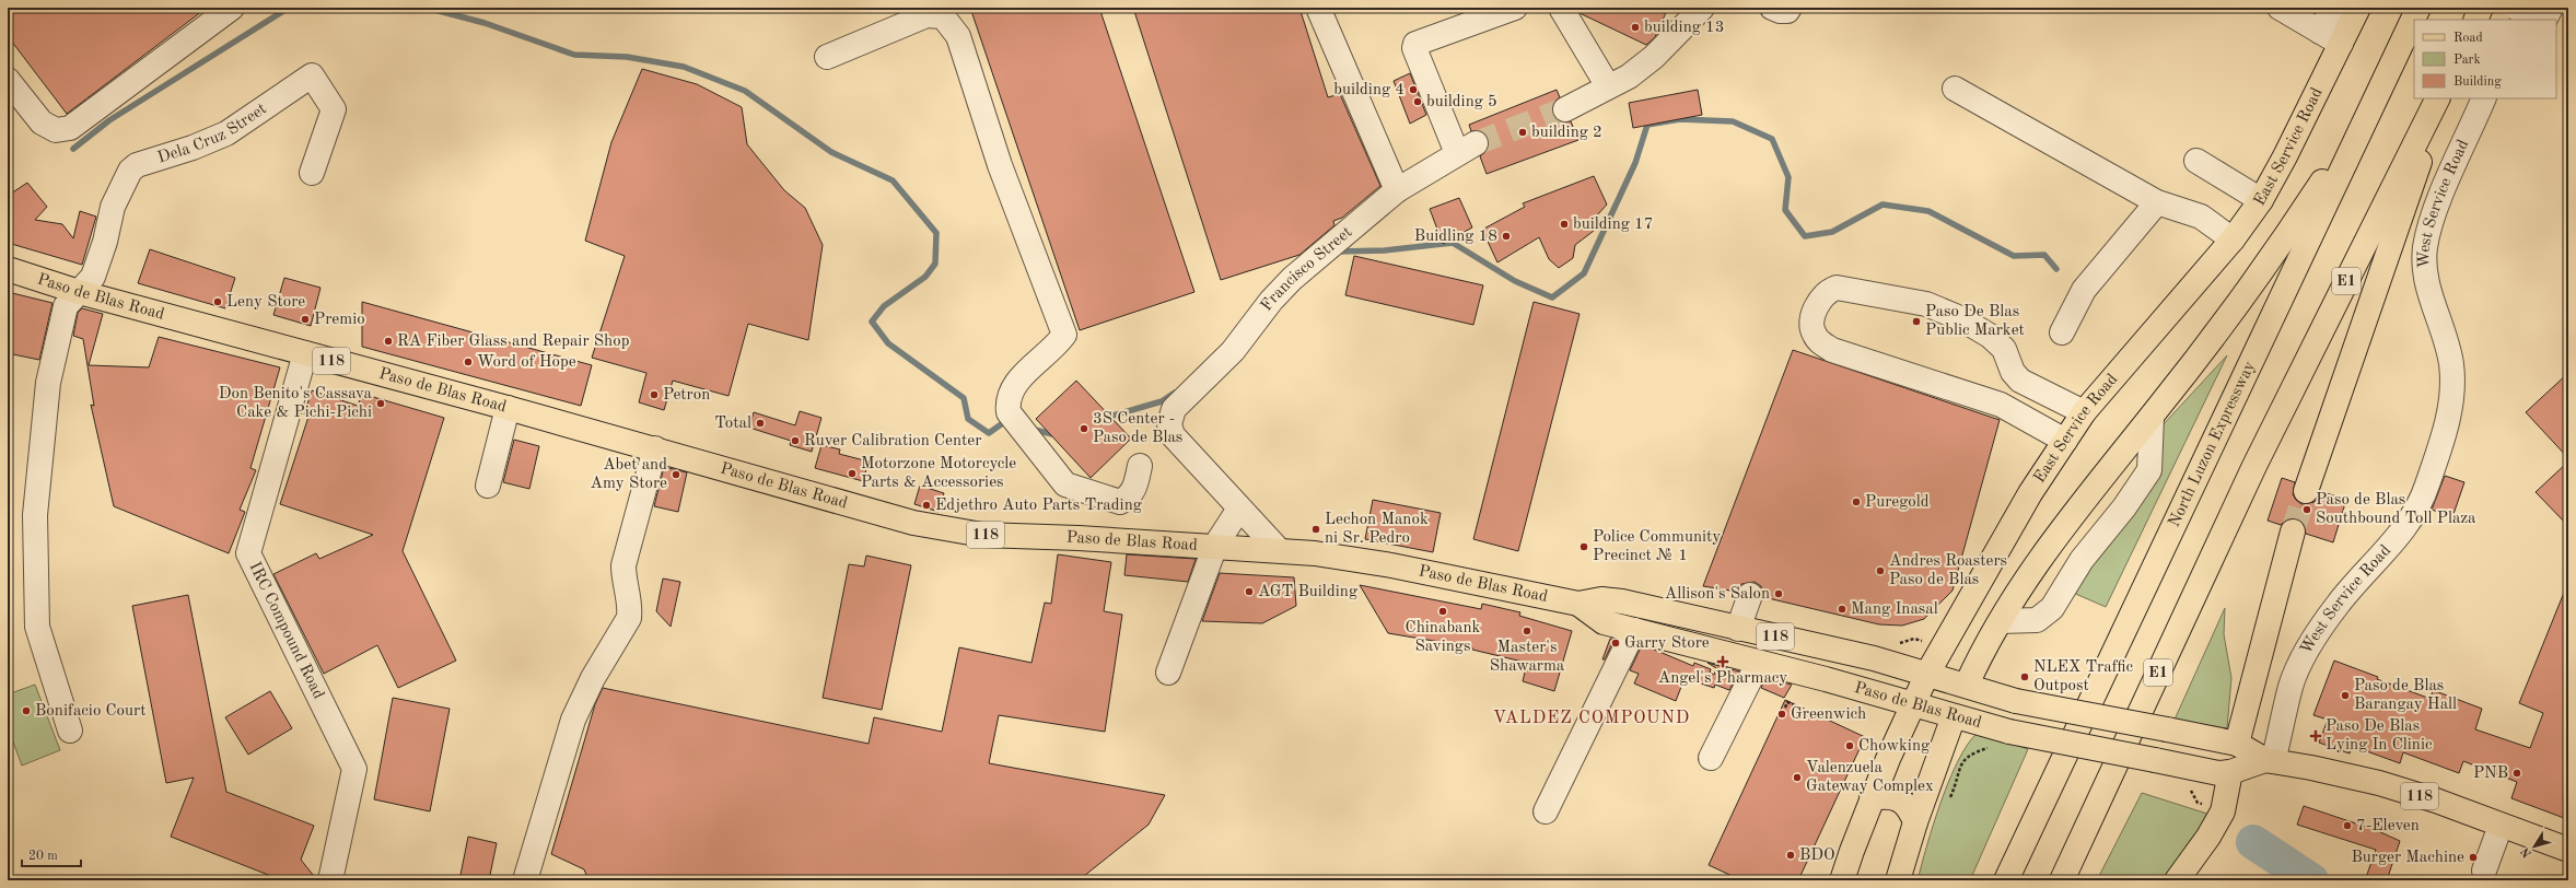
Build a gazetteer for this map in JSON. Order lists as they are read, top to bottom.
{
  "streets": {
    "main road": [
      "East Service Road",
      "E1",
      "Paso de Blas Road",
      "118",
      "North Luzon Expressway"
    ],
    "street": [
      "Dela Cruz Street",
      "West Service Road",
      "Francisco Street",
      "IRC Compound Road"
    ]
  },
  "crossings": [
    ["Dela Cruz Street", "Paso de Blas Road"],
    ["East Service Road", "Paso de Blas Road"],
    ["West Service Road", "Paso de Blas Road"],
    ["Francisco Street", "Paso de Blas Road"],
    ["Paso de Blas Road", "IRC Compound Road"]
  ],
  "districts": ["VALDEZ COMPOUND"],
  "places": {
    "other": [
      "building 13",
      "building 4",
      "building 5",
      "building 2",
      "building 17",
      "Buidling 18",
      "Leny Store",
      "Premio",
      "Paso De Blas Public Market",
      "RA Fiber Glass and Repair Shop",
      "Word of Hope",
      "Petron",
      "Don Benito's Cassava Cake & Pichi-Pichi",
      "Total",
      "3S Center - Paso de Blas",
      "Ruver Calibration Center",
      "Motorzone Motorcycle Parts & Accessories",
      "Abet and Amy Store",
      "Puregold",
      "Edjethro Auto Parts Trading",
      "Paso de Blas Southbound Toll Plaza",
      "Lechon Manok ni Sr. Pedro",
      "Police Community Precinct № 1",
      "Andres Roasters Paso de Blas",
      "AGT Building",
      "Allison's Salon",
      "Mang Inasal",
      "Chinabank Savings",
      "Master's Shawarma",
      "Garry Store",
      "NLEX Traffic Outpost",
      "Paso de Blas Barangay Hall",
      "Bonifacio Court",
      "Greenwich",
      "Chowking",
      "PNB",
      "Valenzuela Gateway Complex",
      "7-Eleven",
      "BDO",
      "Burger Machine"
    ],
    "health": ["Angel's Pharmacy", "Paso De Blas Lying In Clinic"]
  },
  "legend": ["Road", "Park", "Building"],
  "scale_bar": "20 m",
  "north": "bottom left"
}
